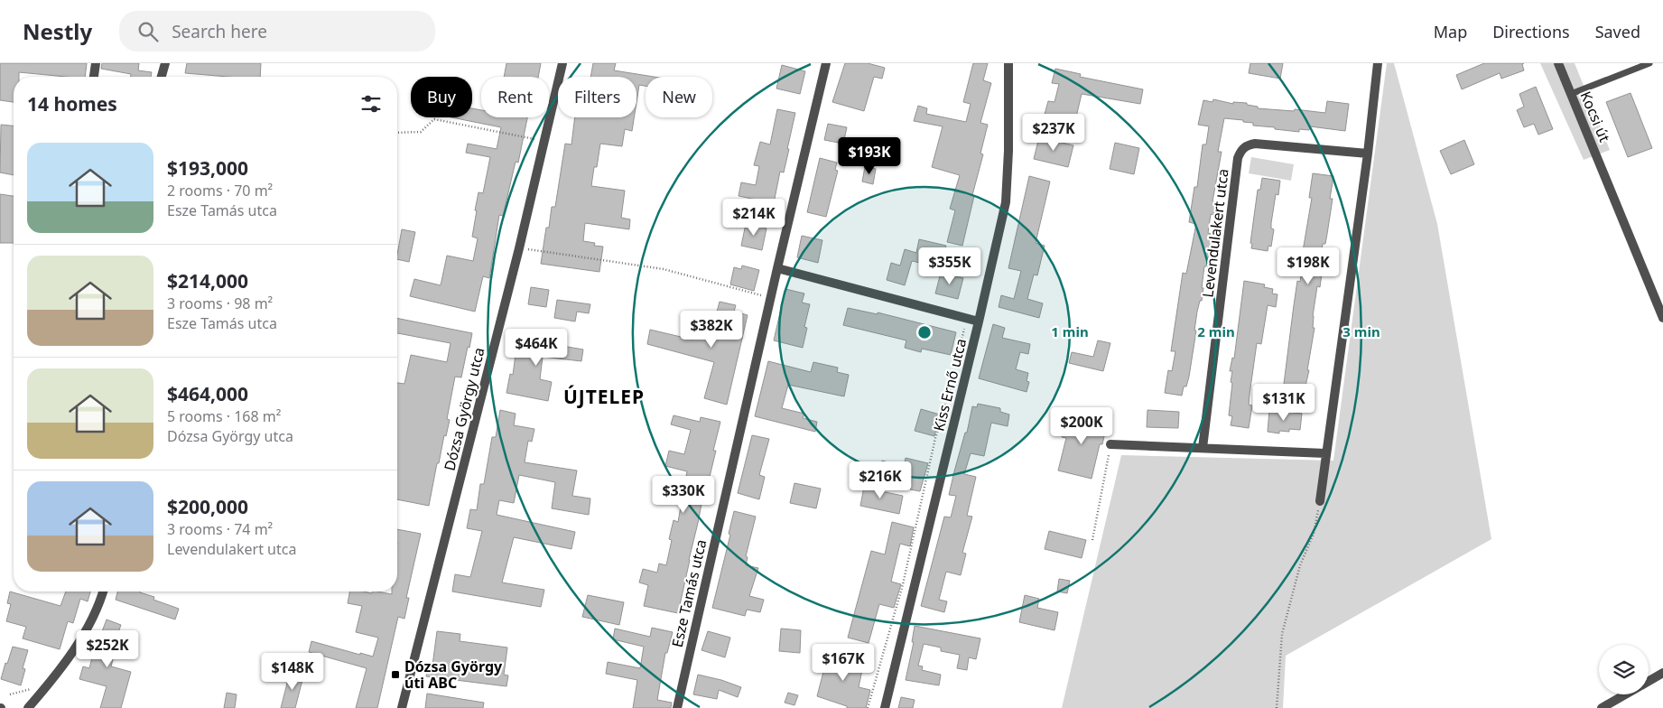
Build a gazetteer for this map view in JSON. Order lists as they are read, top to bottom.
{
  "streets": {
    "street": [
      "Kocsi út",
      "Levendulakert utca",
      "Kiss Ernő utca",
      "Dózsa György utca",
      "Esze Tamás utca"
    ]
  },
  "districts": ["ÚJTELEP"],
  "places": {
    "transit": ["Dózsa György úti ABC"]
  },
  "page": {
    "header": "Nestly",
    "search": "Search here",
    "nav": ["Map", "Directions", "Saved"],
    "chip": [
      "Buy",
      "Rent",
      "Filters",
      "New"
    ],
    "heading": "14 homes",
    "price": [
      "$237K",
      "$193K",
      "$214K",
      "$355K",
      "$198K",
      "$382K",
      "$464K",
      "$131K",
      "$200K",
      "$216K",
      "$330K",
      "$252K",
      "$167K",
      "$148K"
    ],
    "list": [
      {
        "name": "$193,000",
        "note": "2 rooms · 70 m² · Esze Tamás utca"
      },
      {
        "name": "$214,000",
        "note": "3 rooms · 98 m² · Esze Tamás utca"
      },
      {
        "name": "$464,000",
        "note": "5 rooms · 168 m² · Dózsa György utca"
      },
      {
        "name": "$200,000",
        "note": "3 rooms · 74 m² · Levendulakert utca"
      }
    ]
  },
  "rings": ["1 min", "2 min", "3 min"]
}
